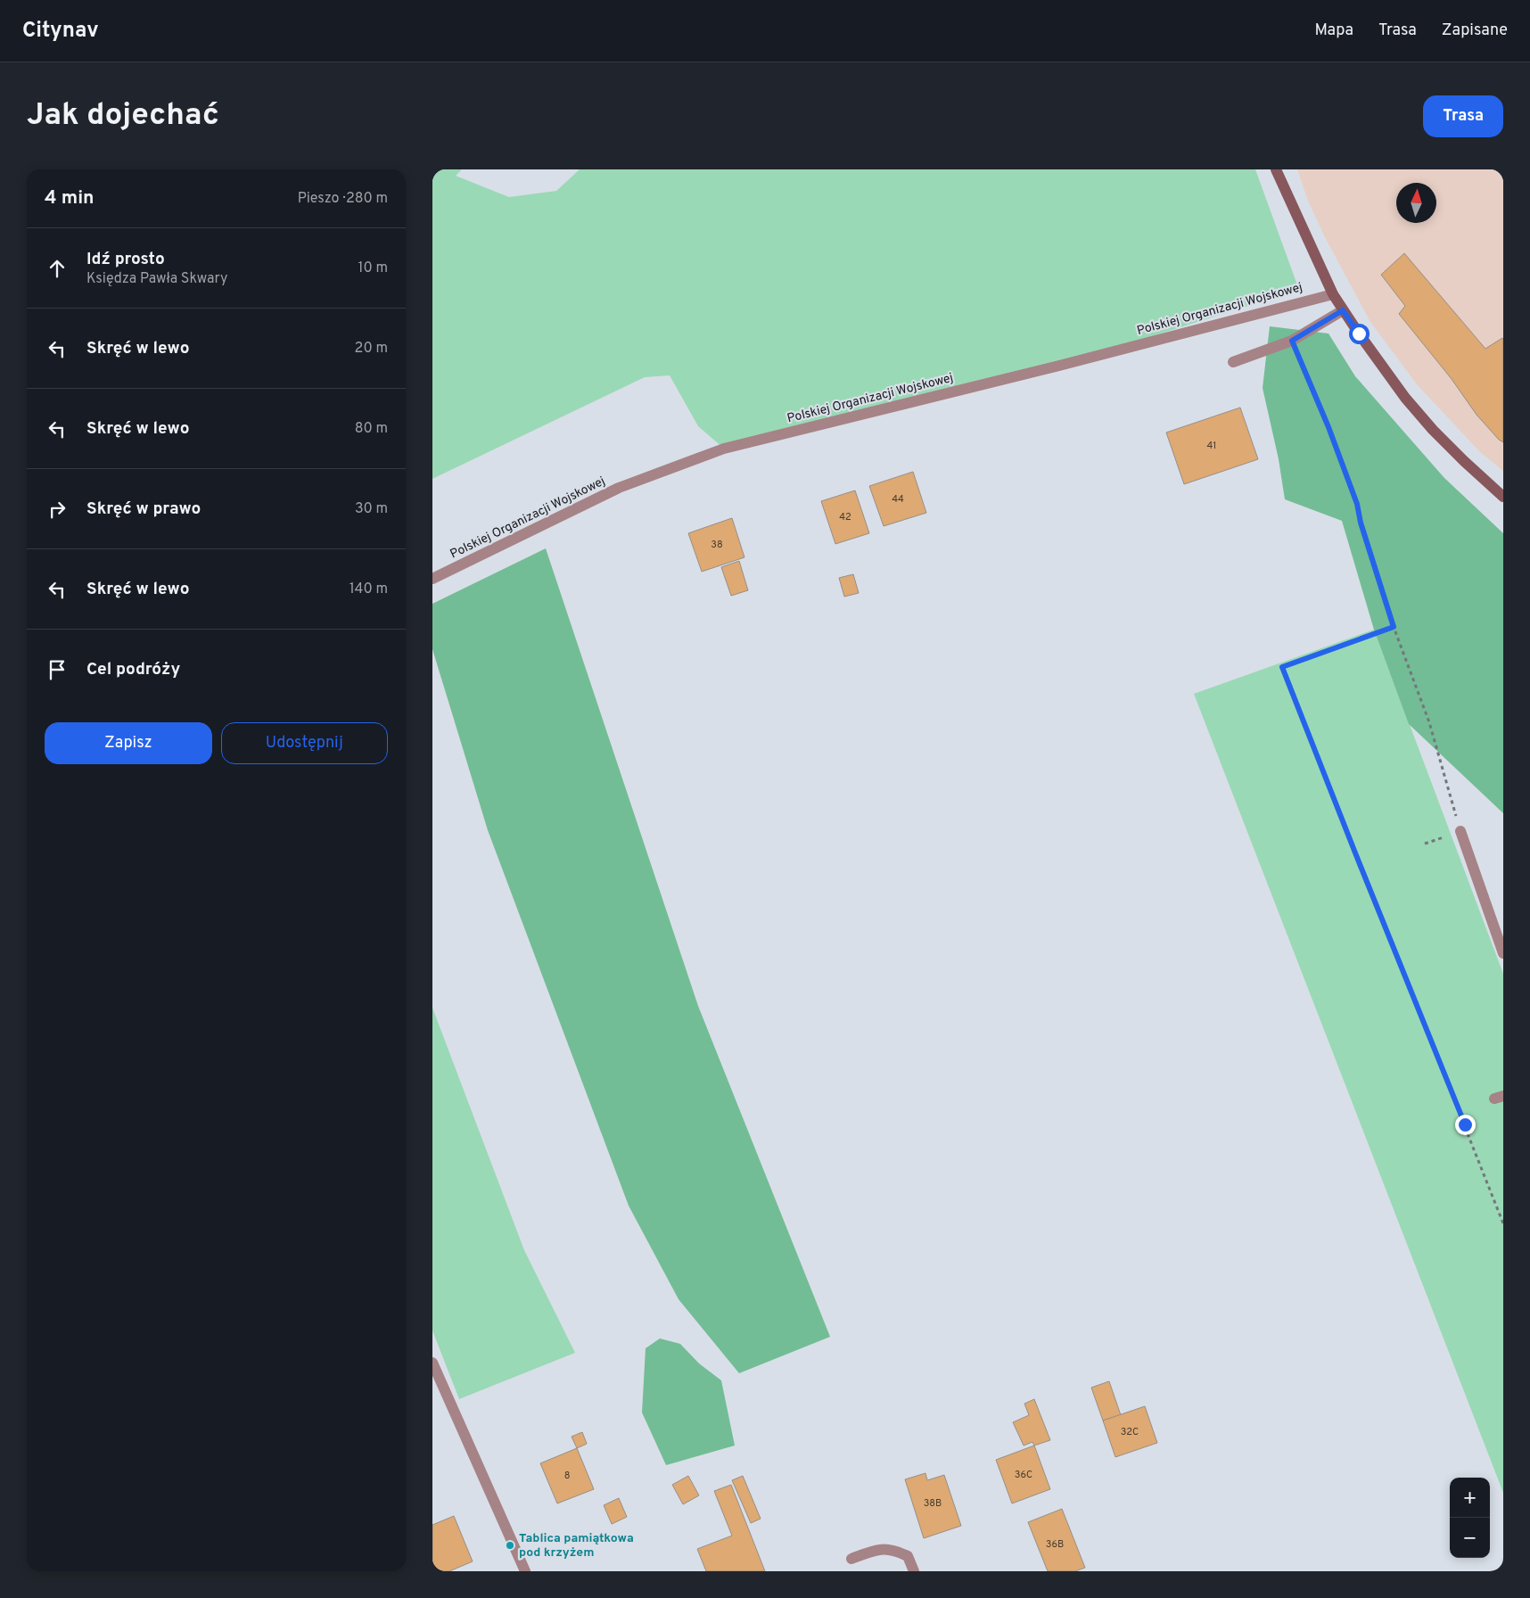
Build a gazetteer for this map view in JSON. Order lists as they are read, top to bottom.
{
  "streets": {
    "street": ["Polskiej Organizacji Wojskowej"]
  },
  "places": ["Tablica pamiątkowa pod krzyżem"],
  "house_numbers": [
    "41",
    "44",
    "42",
    "38",
    "32C",
    "36C",
    "8",
    "38B",
    "36B"
  ],
  "north": "top",
  "page": {
    "header": "Citynav",
    "nav": ["Mapa", "Trasa", "Zapisane"],
    "buttons": [
      "Trasa",
      ["Zapisz", "Udostępnij"]
    ],
    "title": "Jak dojechać",
    "heading": ["4 min", "Pieszo · 280 m"],
    "list": [
      ["Idź prosto", "Księdza Pawła Skwary", "10 m"],
      ["Skręć w lewo", "20 m"],
      ["Skręć w lewo", "80 m"],
      ["Skręć w prawo", "30 m"],
      ["Skręć w lewo", "140 m"],
      "Cel podróży"
    ],
    "map_buttons": ["+", "−"]
  }
}
